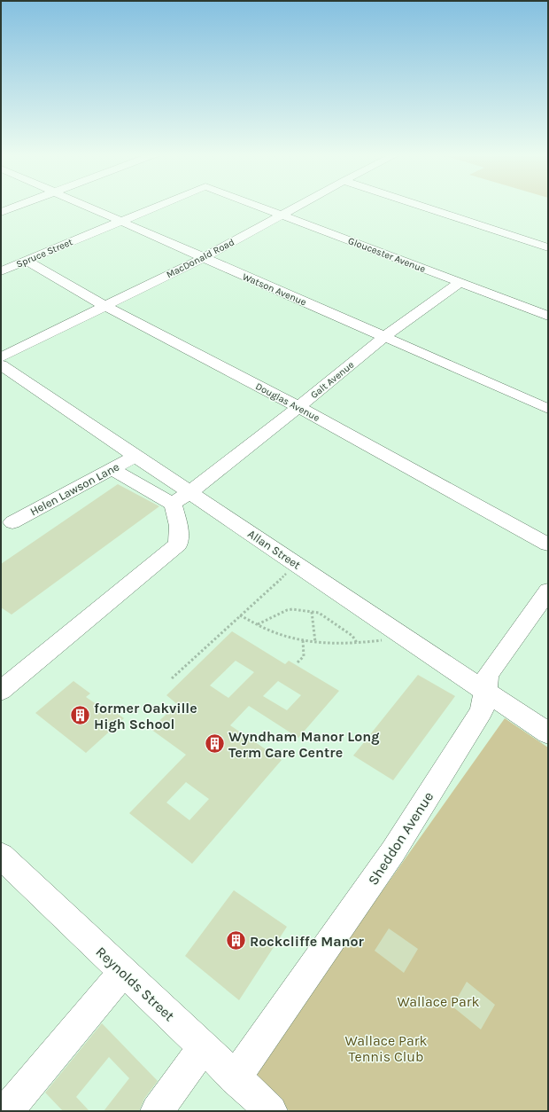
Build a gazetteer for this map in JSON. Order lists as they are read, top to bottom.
{
  "streets": {
    "street": [
      "Spruce Street",
      "Gloucester Avenue",
      "MacDonald Road",
      "Watson Avenue",
      "Galt Avenue",
      "Douglas Avenue",
      "Helen Lawson Lane",
      "Allan Street",
      "Sheddon Avenue",
      "Reynolds Street"
    ]
  },
  "crossings": [
    ["Spruce Street", "Watson Avenue"],
    ["Spruce Street", "Douglas Avenue"],
    ["Gloucester Avenue", "MacDonald Road"],
    ["Gloucester Avenue", "Galt Avenue"],
    ["MacDonald Road", "Watson Avenue"],
    ["MacDonald Road", "Douglas Avenue"],
    ["Watson Avenue", "Galt Avenue"],
    ["Galt Avenue", "Douglas Avenue"],
    ["Galt Avenue", "Allan Street"],
    ["Helen Lawson Lane", "Allan Street"],
    ["Allan Street", "Sheddon Avenue"],
    ["Sheddon Avenue", "Reynolds Street"]
  ],
  "parks": ["Wallace Park", "Wallace Park Tennis Club"],
  "places": {
    "building": ["former Oakville High School", "Wyndham Manor Long Term Care Centre", "Rockcliffe Manor"]
  }
}
